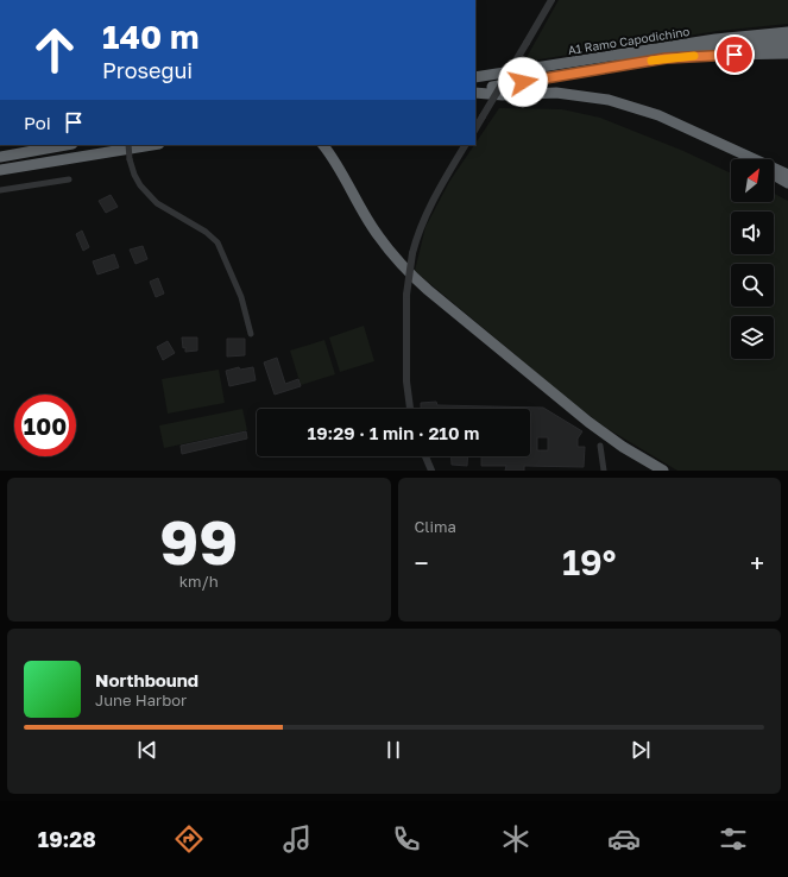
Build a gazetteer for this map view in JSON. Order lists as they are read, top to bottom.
{
  "streets": {
    "highway": ["A1 Ramo Capodichino"]
  },
  "north": "top right",
  "page": {
    "turn": ["140 m", "Prosegui"],
    "then": "Poi",
    "limit": "100",
    "trip": "19:29 · 1 min · 210 m",
    "tile": [
      ["99", "km/h"],
      "Clima"
    ],
    "heat": ["−", "19°", "+"],
    "song": ["Northbound", "June Harbor"],
    "tabs": "19:28"
  }
}
